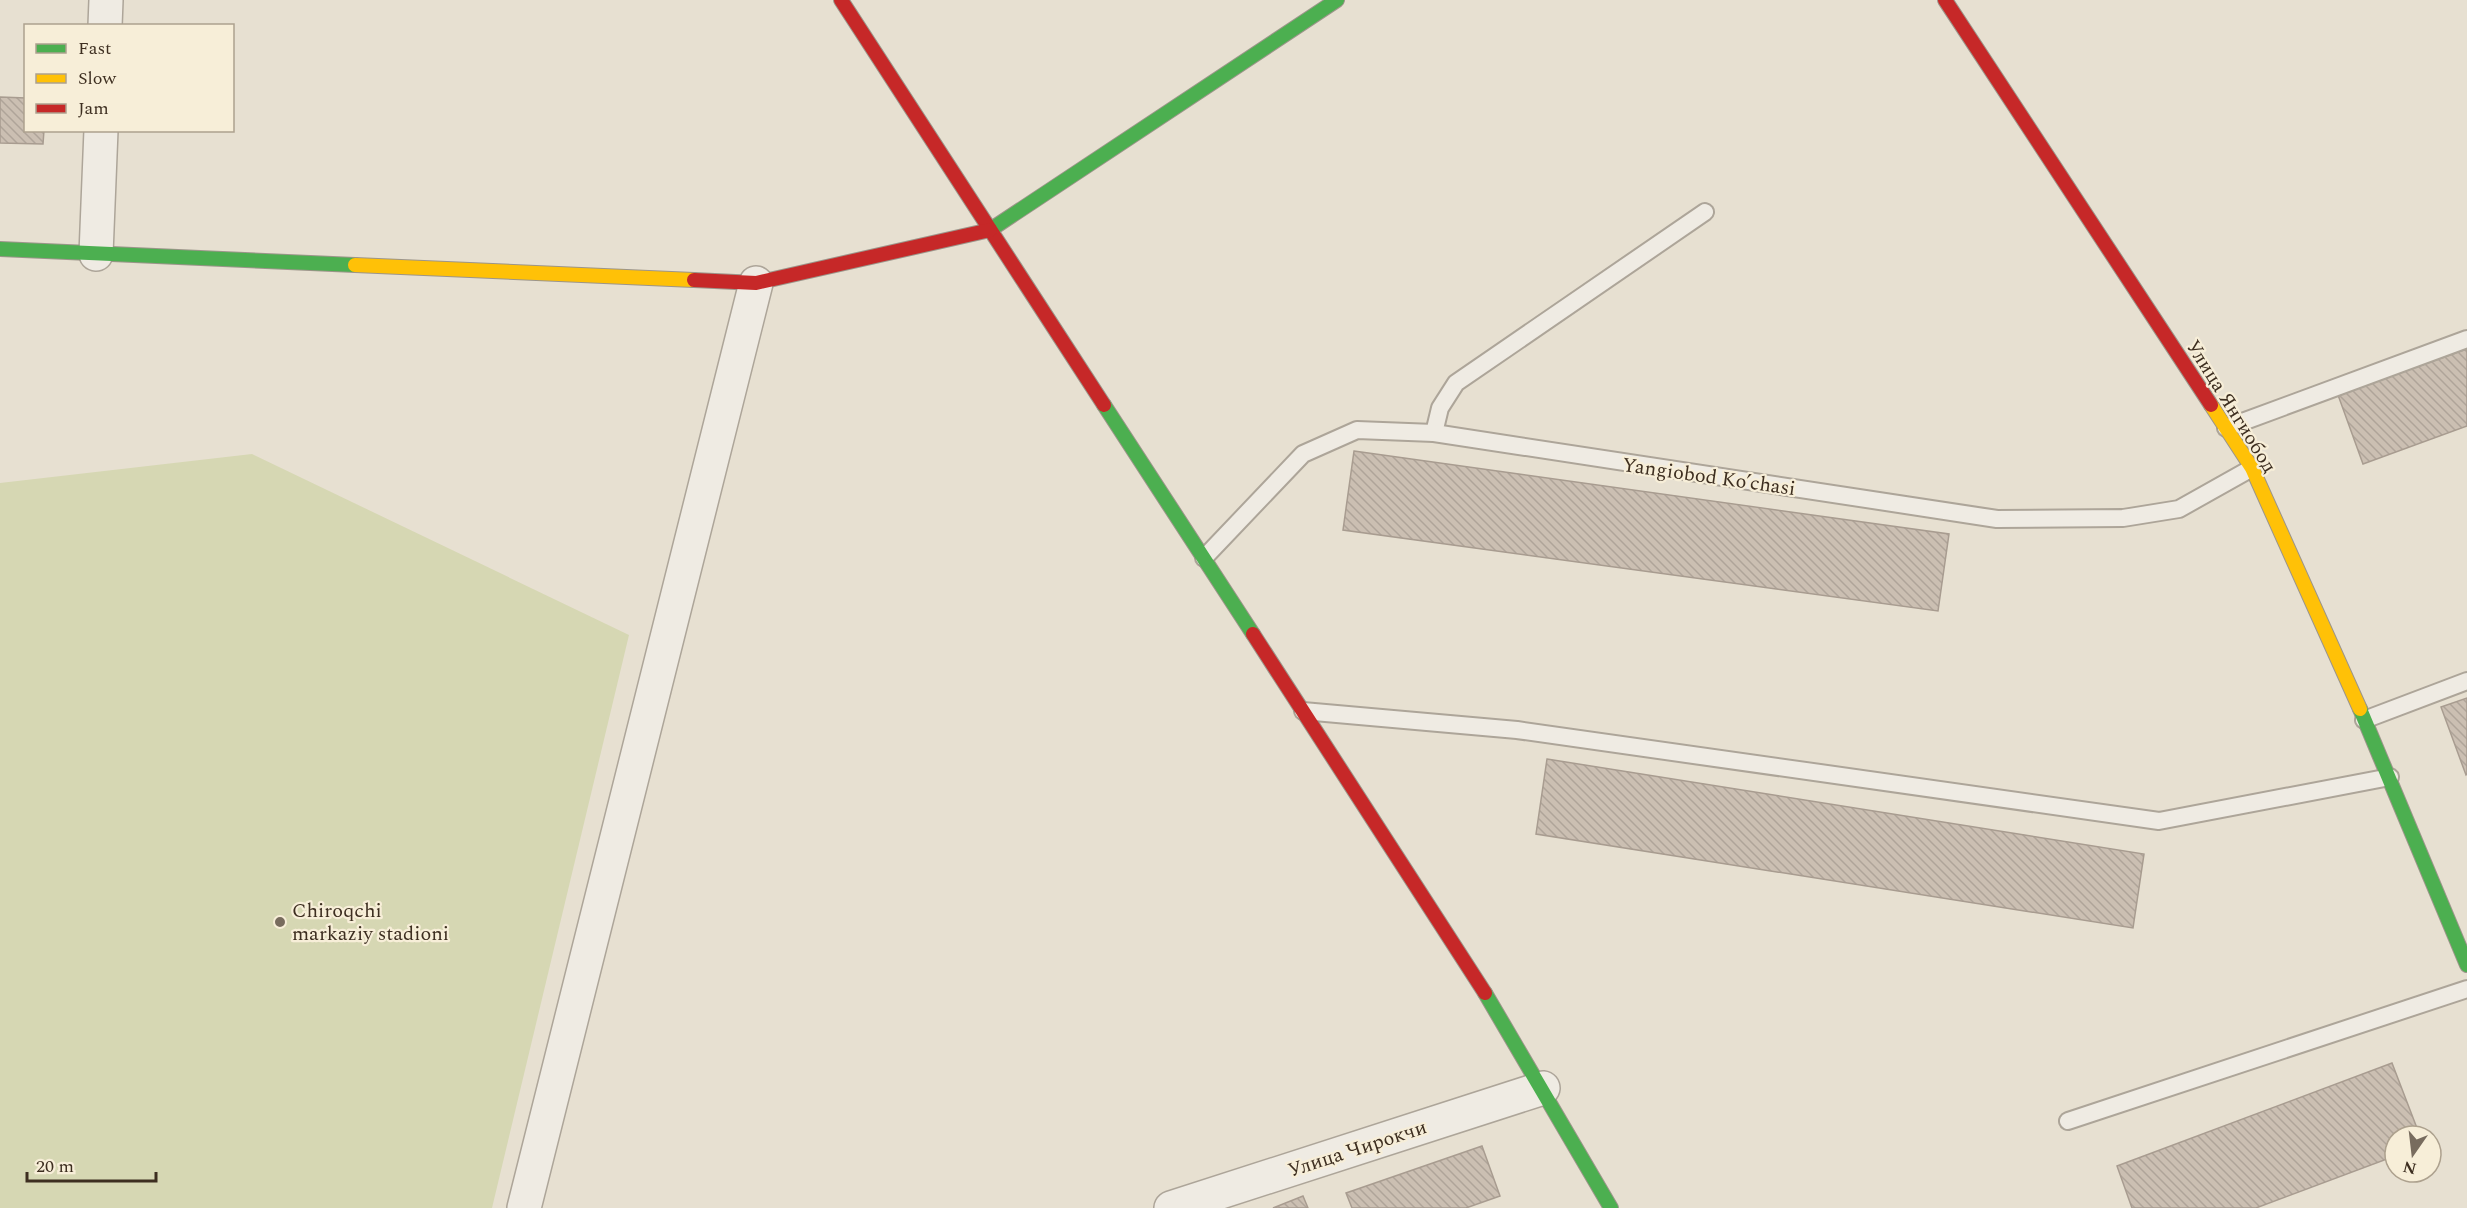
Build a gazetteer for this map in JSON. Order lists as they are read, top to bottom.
{
  "streets": {
    "street": ["Улица Янгиобод", "Улица Чирокчи"],
    "lane": ["Yangiobod Ko’chasi"]
  },
  "crossings": [
    ["Улица Янгиобод", "Yangiobod Ko’chasi"]
  ],
  "places": ["Chiroqchi markaziy stadioni"],
  "legend": ["Fast", "Slow", "Jam"],
  "scale_bar": "20 m",
  "north": "bottom"
}
